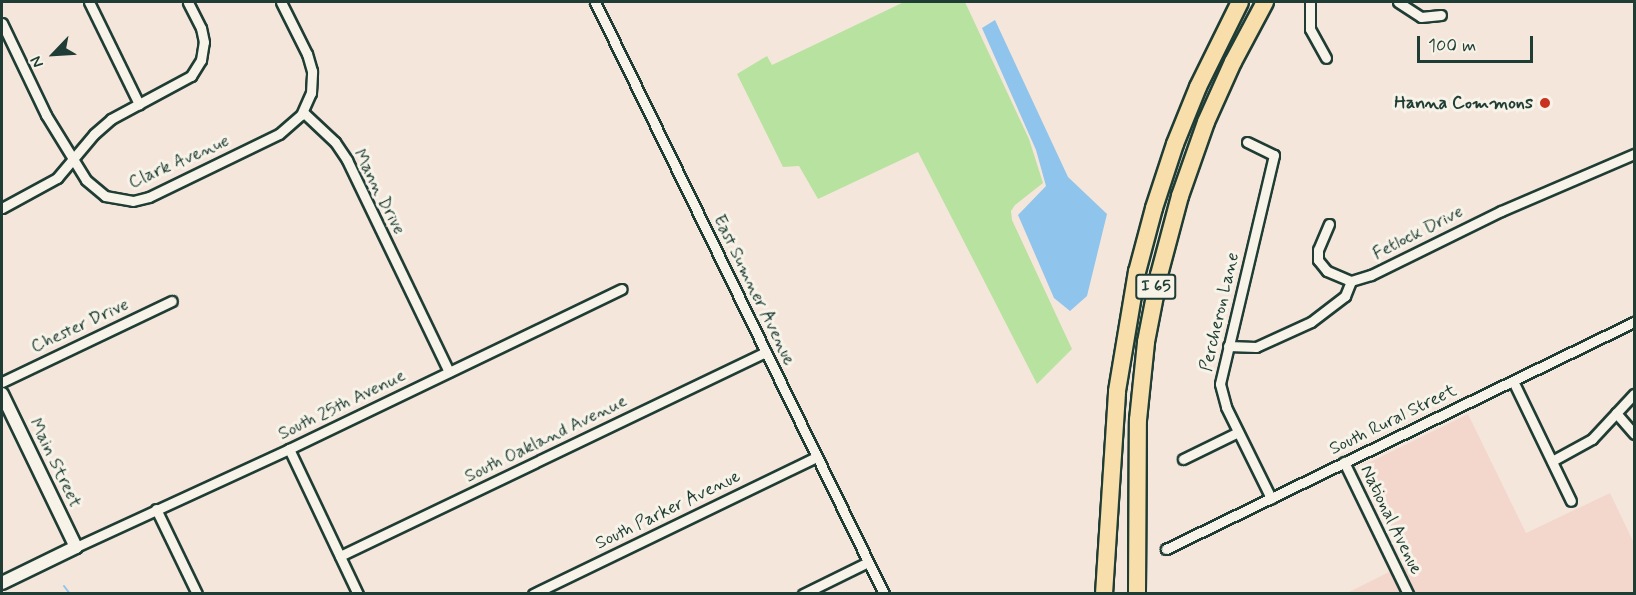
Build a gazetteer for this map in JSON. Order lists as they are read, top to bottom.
{
  "streets": {
    "highway": ["I 65"],
    "street": [
      "Clark Avenue",
      "Mann Drive",
      "Fetlock Drive",
      "East Sumner Avenue",
      "Percheron Lane",
      "Chester Drive",
      "South 25th Avenue",
      "South Rural Street",
      "South Oakland Avenue",
      "Main Street",
      "South Parker Avenue",
      "National Avenue"
    ]
  },
  "crossings": [
    ["Clark Avenue", "Mann Drive"],
    ["Mann Drive", "South 25th Avenue"],
    ["East Sumner Avenue", "South Oakland Avenue"],
    ["East Sumner Avenue", "South Parker Avenue"],
    ["Percheron Lane", "South Rural Street"],
    ["South 25th Avenue", "Main Street"],
    ["South Rural Street", "National Avenue"]
  ],
  "places": ["Hanna Commons"],
  "scale_bar": "100 m",
  "north": "bottom left"
}
